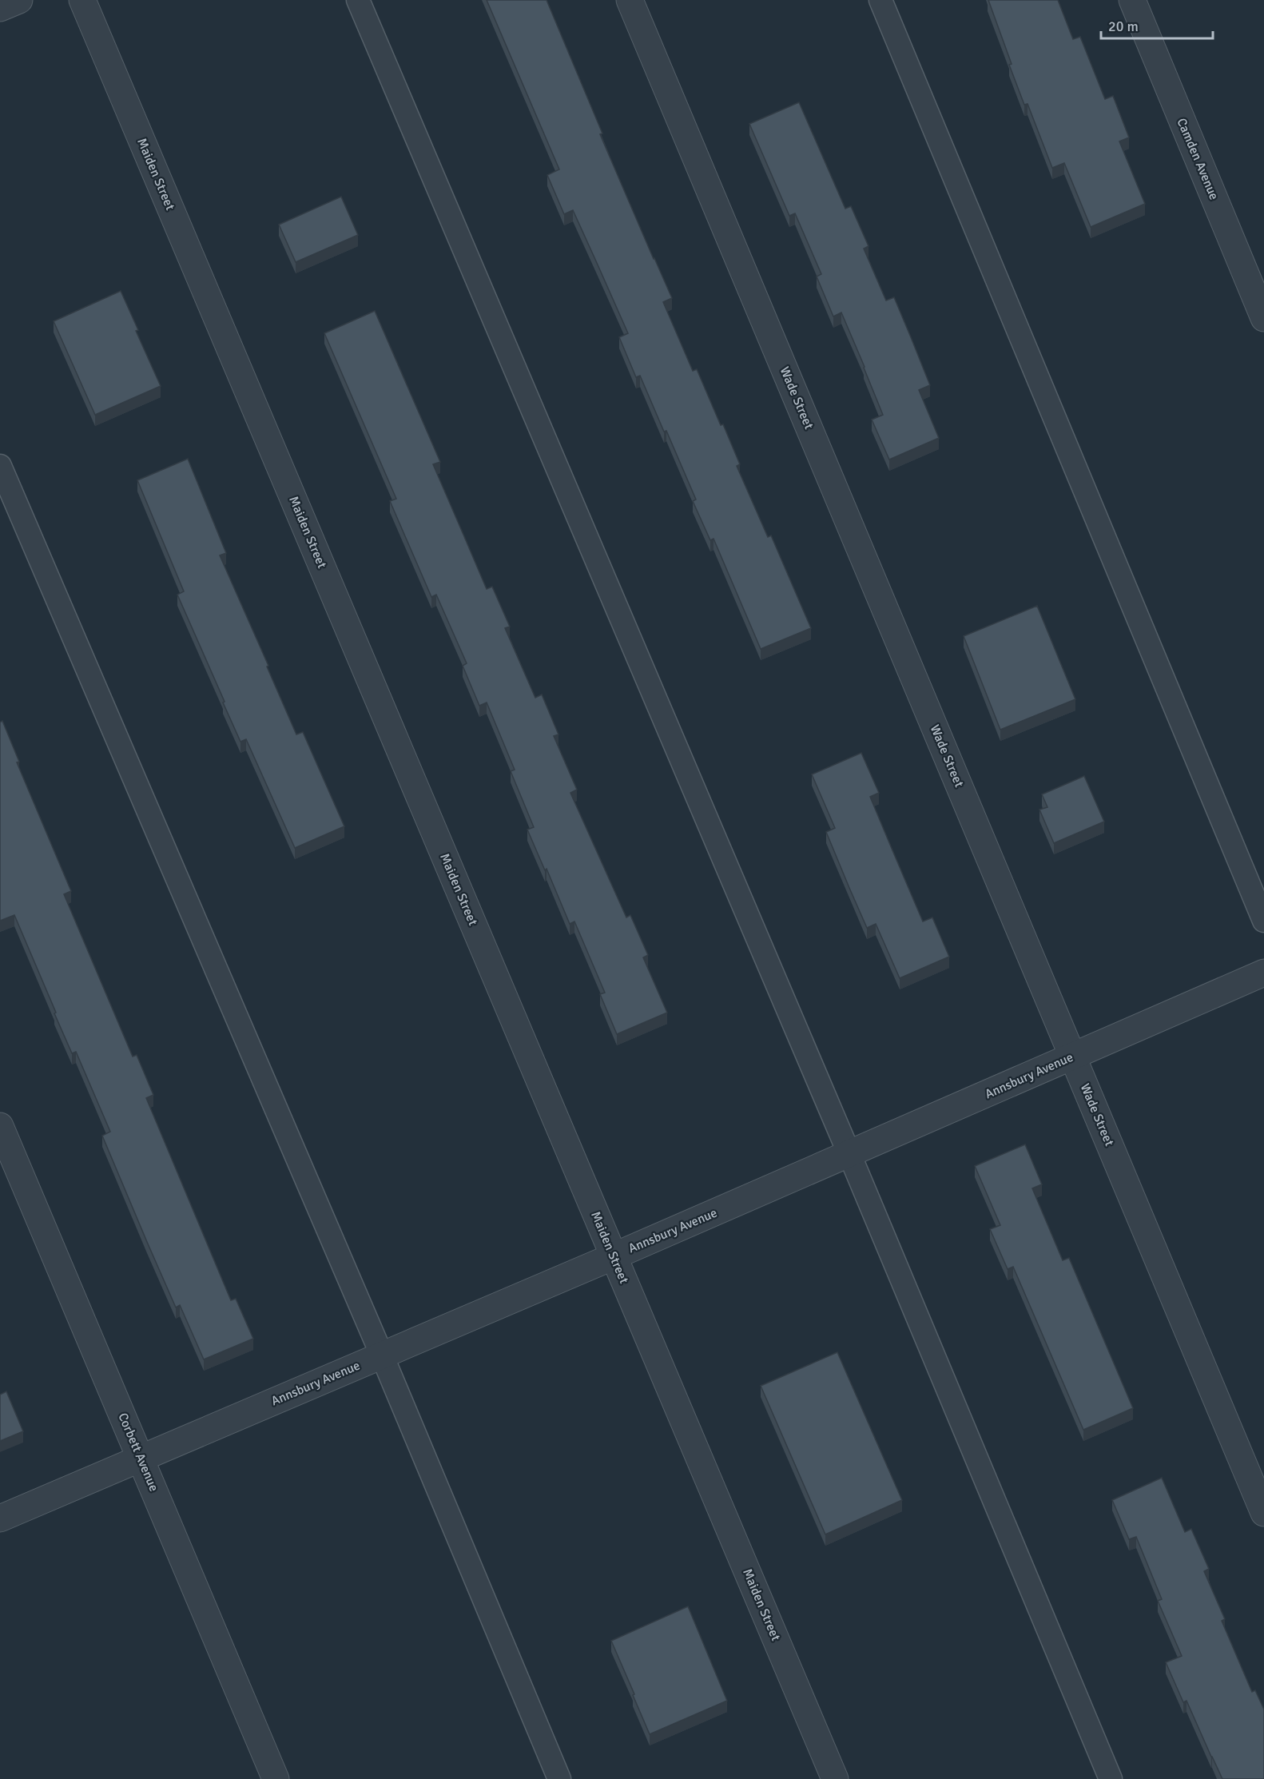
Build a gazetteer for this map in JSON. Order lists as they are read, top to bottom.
{
  "streets": {
    "street": [
      "Camden Avenue",
      "Maiden Street",
      "Wade Street",
      "Annsbury Avenue",
      "Corbett Avenue"
    ]
  },
  "crossings": [
    ["Maiden Street", "Annsbury Avenue"],
    ["Wade Street", "Annsbury Avenue"],
    ["Annsbury Avenue", "Corbett Avenue"]
  ],
  "scale_bar": "20 m"
}
